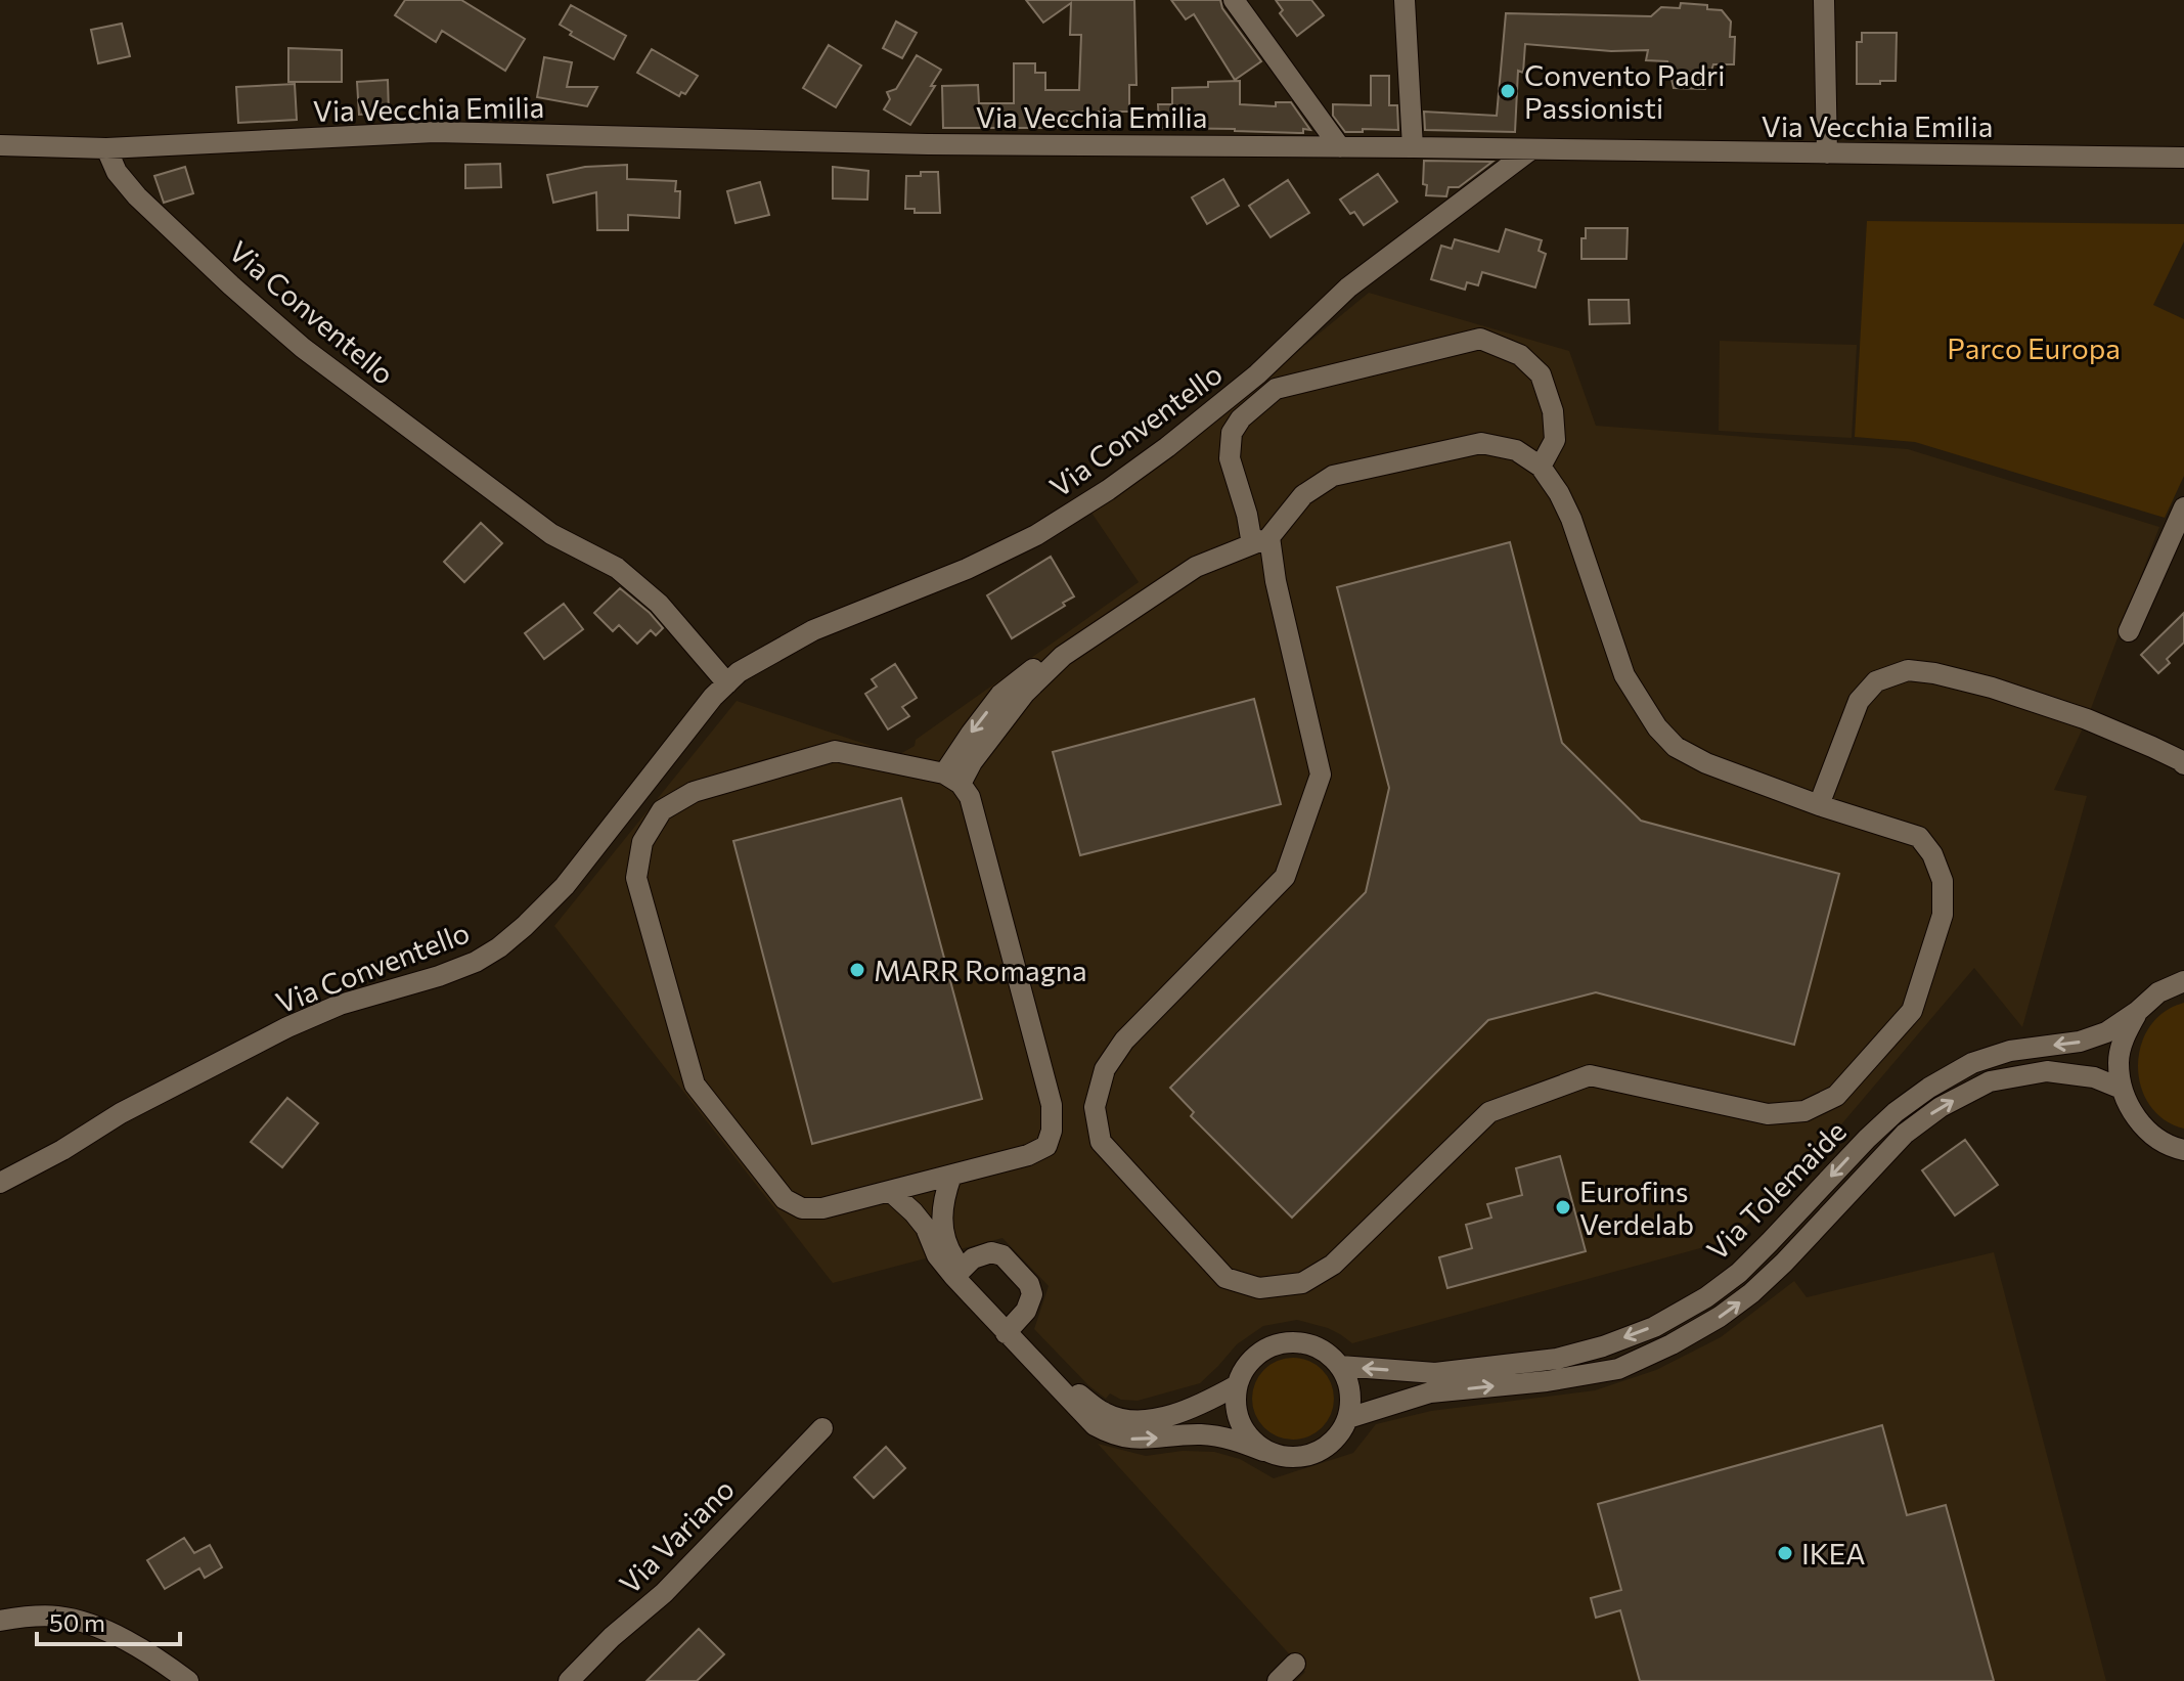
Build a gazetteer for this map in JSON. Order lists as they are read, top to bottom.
{
  "streets": {
    "street": [
      "Via Vecchia Emilia",
      "Via Conventello",
      "Via Tolemaide",
      "Via Variano"
    ]
  },
  "crossings": [
    ["Via Vecchia Emilia", "Via Conventello"]
  ],
  "parks": ["Parco Europa"],
  "places": [
    "Convento Padri Passionisti",
    "MARR Romagna",
    "Eurofins Verdelab",
    "IKEA"
  ],
  "scale_bar": "50 m"
}
